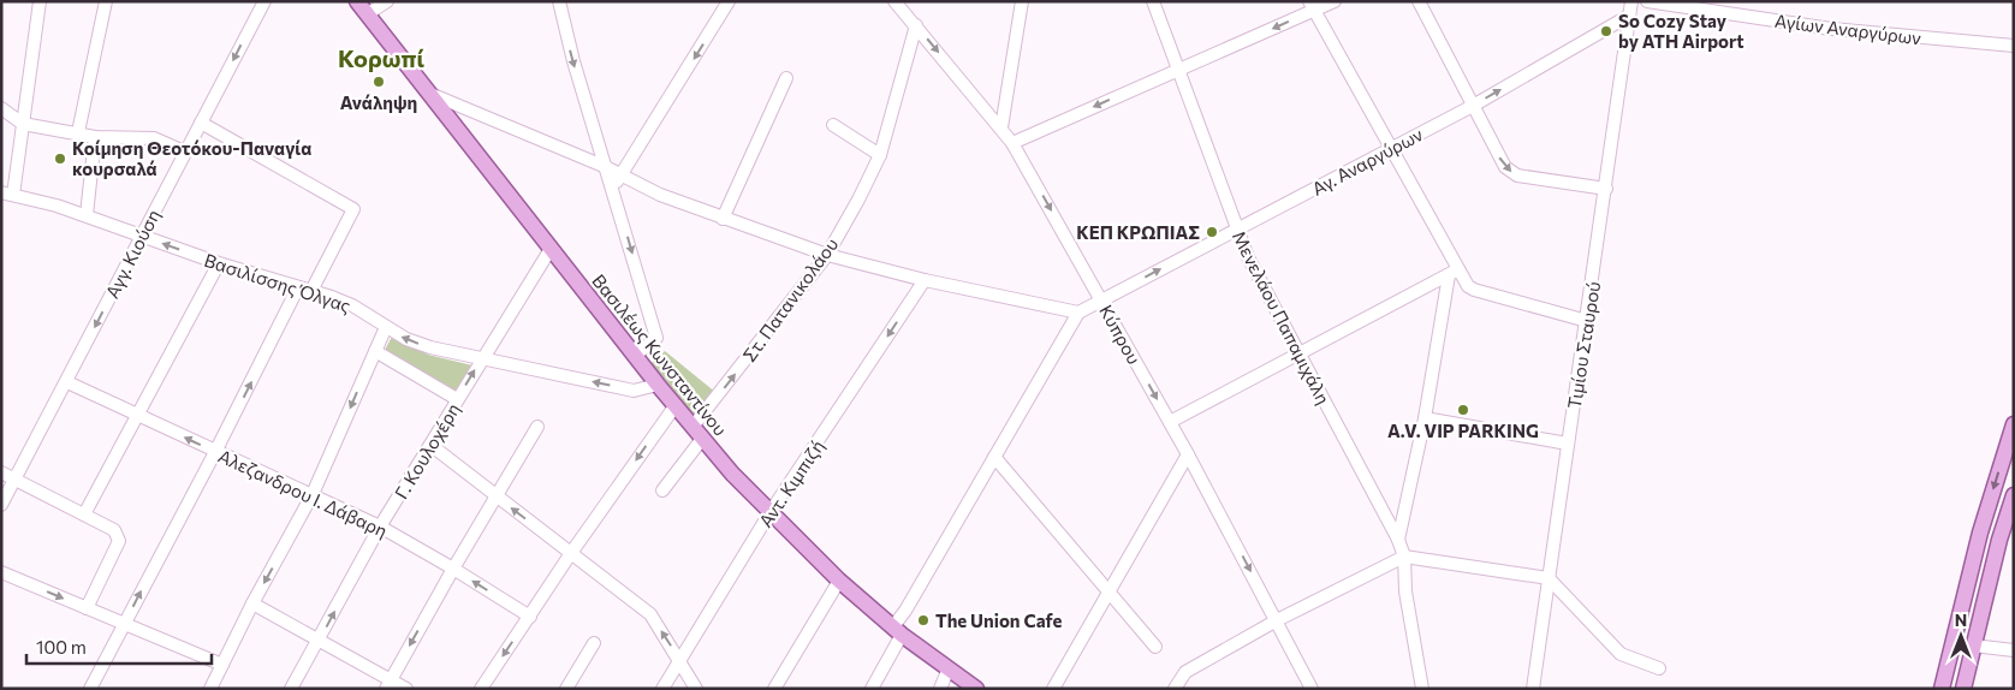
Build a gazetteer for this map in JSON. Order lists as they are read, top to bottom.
{
  "streets": {
    "main road": ["Βασιλέως Κωνσταντίνου"],
    "street": [
      "Αγίων Αναργύρων",
      "Αγ. Αναργύρων",
      "Αγγ. Κιούση",
      "Βασιλίσσης Όλγας",
      "Στ. Πατανικολάου",
      "Μενελάου Παπαμιχάλη",
      "Κύπρου",
      "Τιμίου Σταυρού",
      "Γ. Κουλοχέρη",
      "Αντ. Κιμπιζή",
      "Αλεζανδρου Ι. Δάβαρη"
    ]
  },
  "crossings": [
    ["Αγ. Αναργύρων", "Μενελάου Παπαμιχάλη"],
    ["Αγ. Αναργύρων", "Κύπρου"],
    ["Αγ. Αναργύρων", "Τιμίου Σταυρού"],
    ["Αγγ. Κιούση", "Βασιλίσσης Όλγας"],
    ["Αγγ. Κιούση", "Αλεζανδρου Ι. Δάβαρη"],
    ["Βασιλίσσης Όλγας", "Βασιλέως Κωνσταντίνου"],
    ["Βασιλίσσης Όλγας", "Γ. Κουλοχέρη"],
    ["Στ. Πατανικολάου", "Κύπρου"],
    ["Στ. Πατανικολάου", "Βασιλέως Κωνσταντίνου"],
    ["Βασιλέως Κωνσταντίνου", "Γ. Κουλοχέρη"],
    ["Βασιλέως Κωνσταντίνου", "Αντ. Κιμπιζή"],
    ["Γ. Κουλοχέρη", "Αλεζανδρου Ι. Δάβαρη"]
  ],
  "one_way": [
    "Αγ. Αναργύρων",
    "Στ. Πατανικολάου",
    "Κύπρου",
    "Αντ. Κιμπιζή"
  ],
  "districts": ["Κορωπί"],
  "places": [
    "So Cozy Stay by ATH Airport",
    "Ανάληψη",
    "Κοίμηση Θεοτόκου-Παναγία κουρσαλά",
    "ΚΕΠ ΚΡΩΠΙΑΣ",
    "A.V. VIP PARKING",
    "The Union Cafe"
  ],
  "scale_bar": "100 m",
  "north": "top"
}
